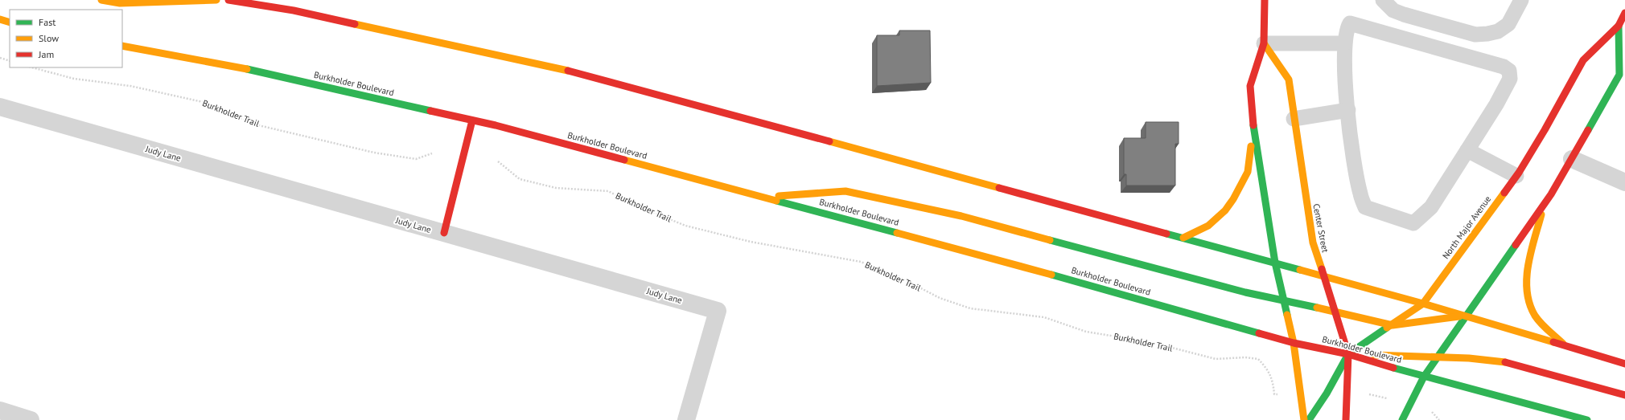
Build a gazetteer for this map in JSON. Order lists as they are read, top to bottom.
{
  "streets": {
    "main road": ["Burkholder Boulevard", "North Major Avenue", "Center Street"],
    "street": ["Judy Lane"],
    "path": ["Burkholder Trail"]
  },
  "crossings": [
    ["Burkholder Boulevard", "North Major Avenue"],
    ["Burkholder Boulevard", "Center Street"],
    ["North Major Avenue", "Center Street"]
  ],
  "legend": ["Fast", "Slow", "Jam"]
}
